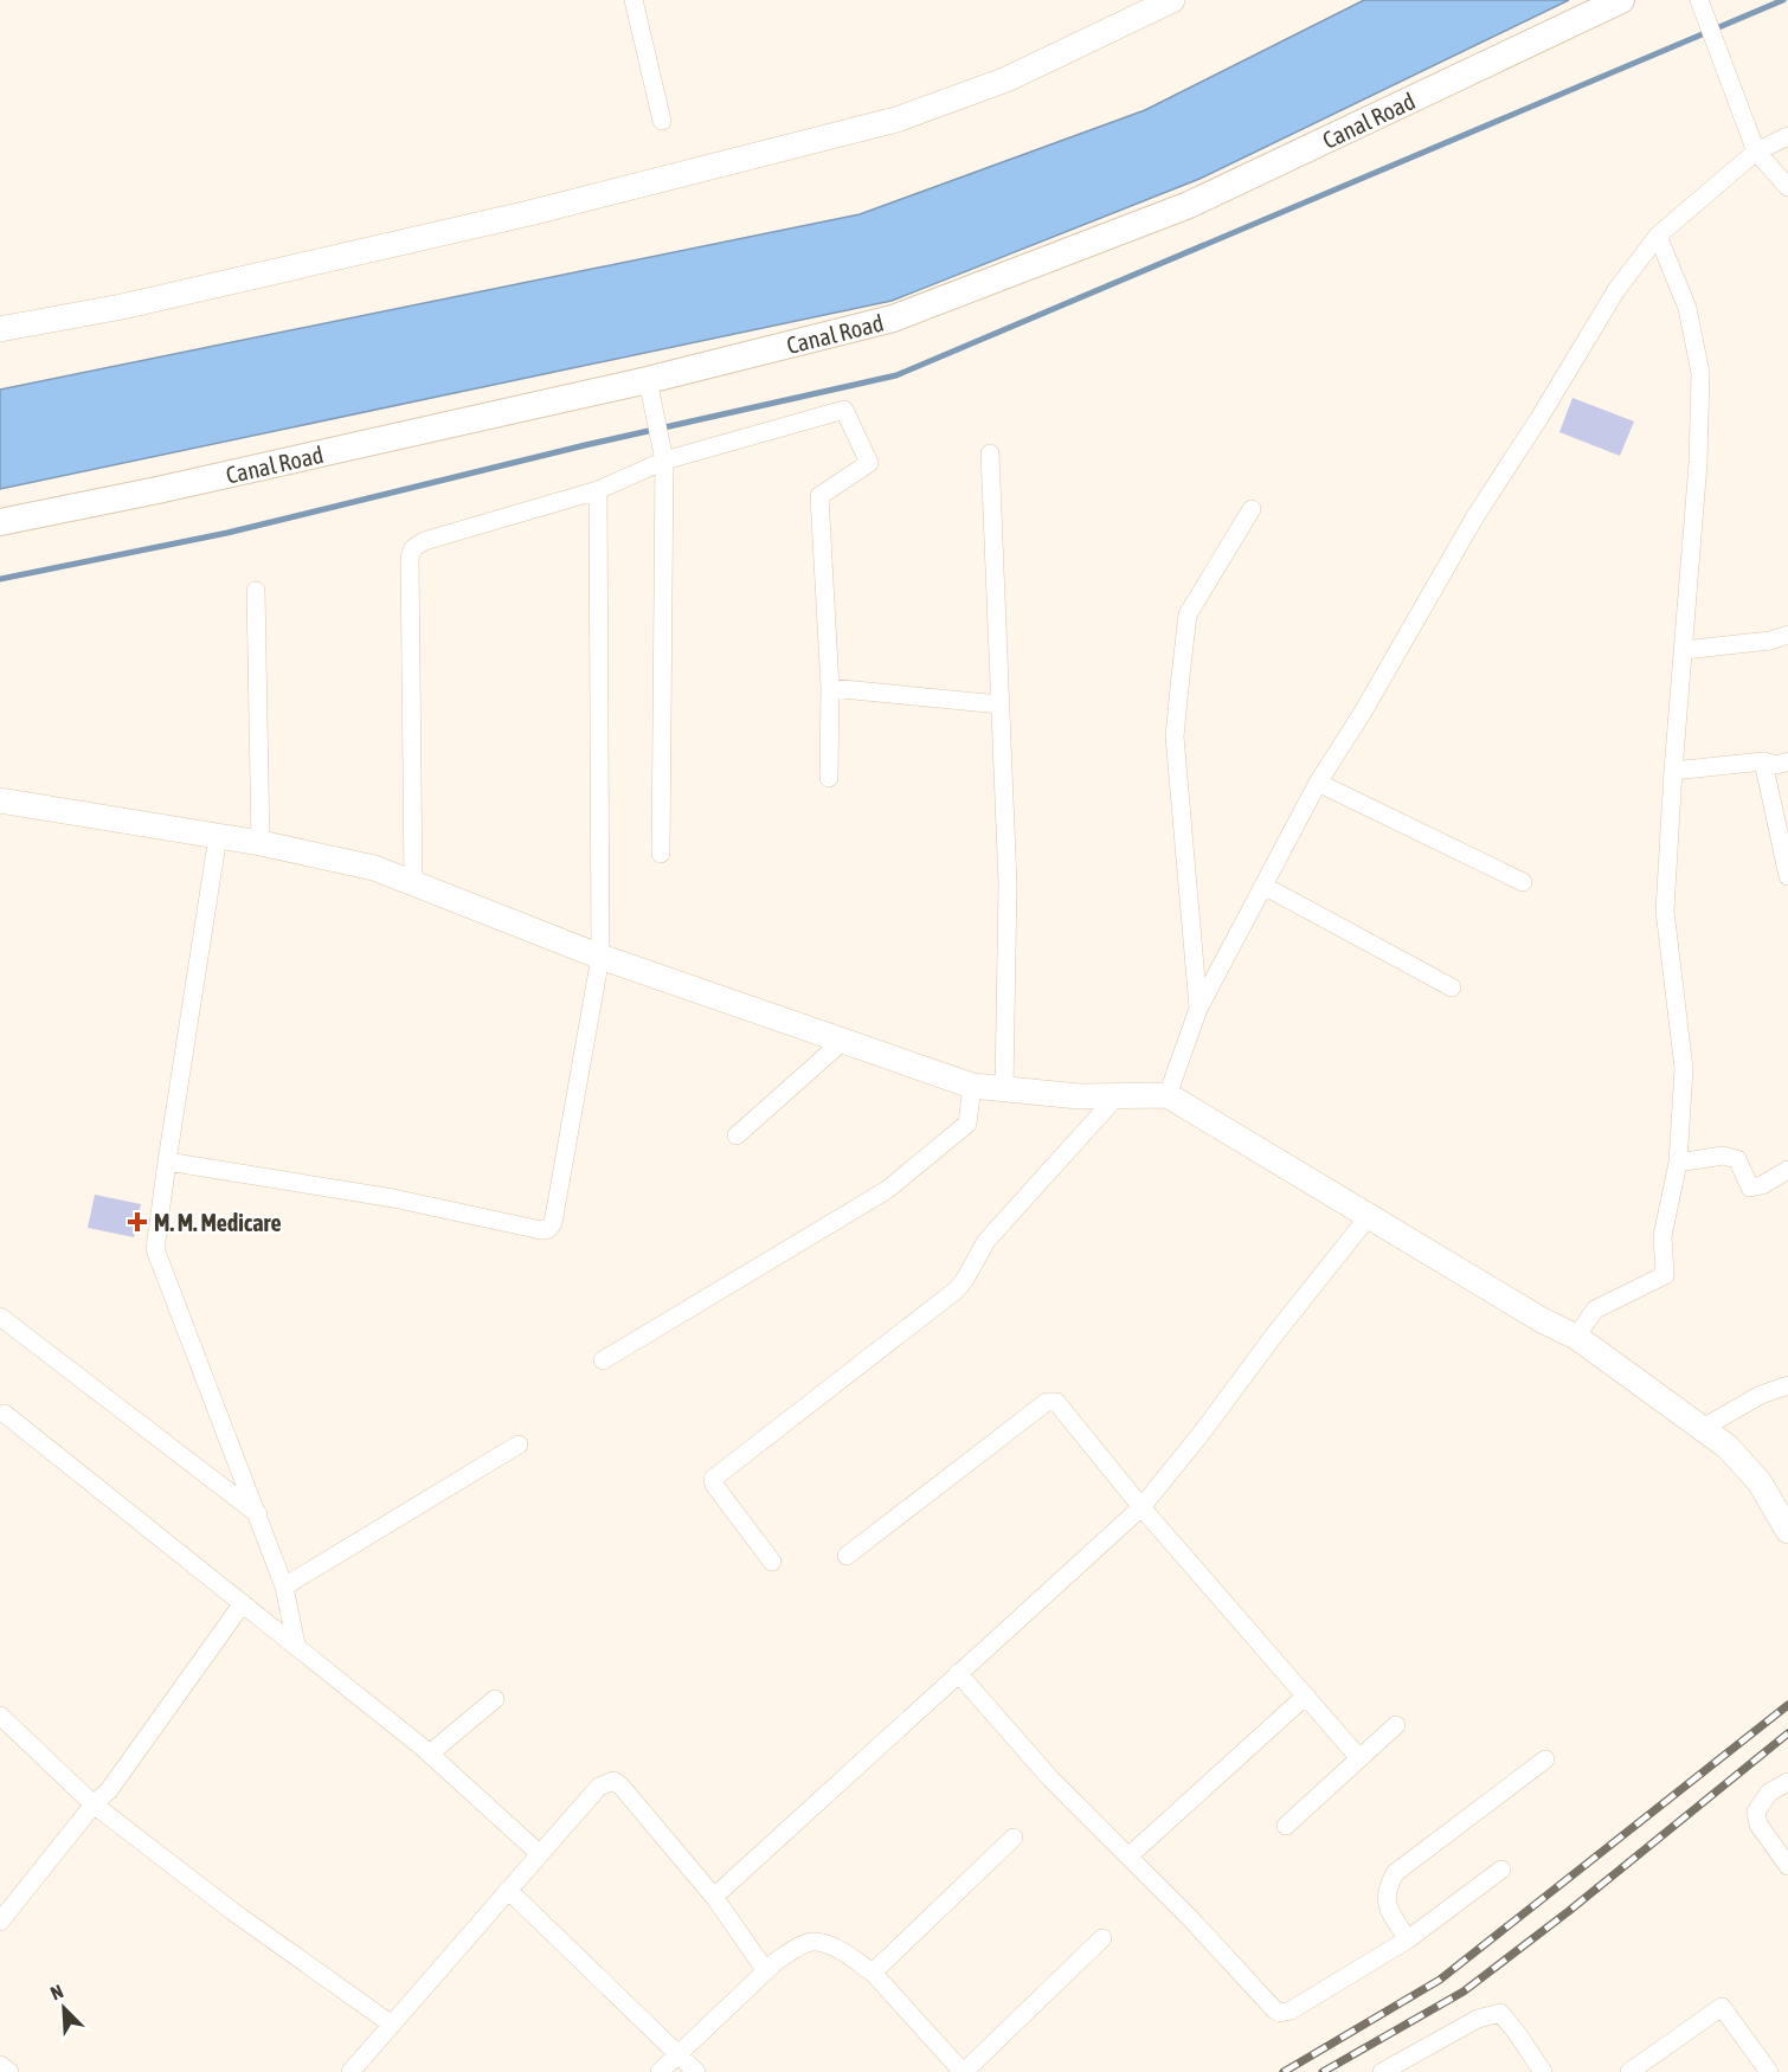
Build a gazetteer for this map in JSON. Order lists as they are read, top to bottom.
{
  "streets": {
    "main road": ["Canal Road"]
  },
  "places": {
    "health": ["M. M. Medicare"]
  },
  "north": "top left"
}
